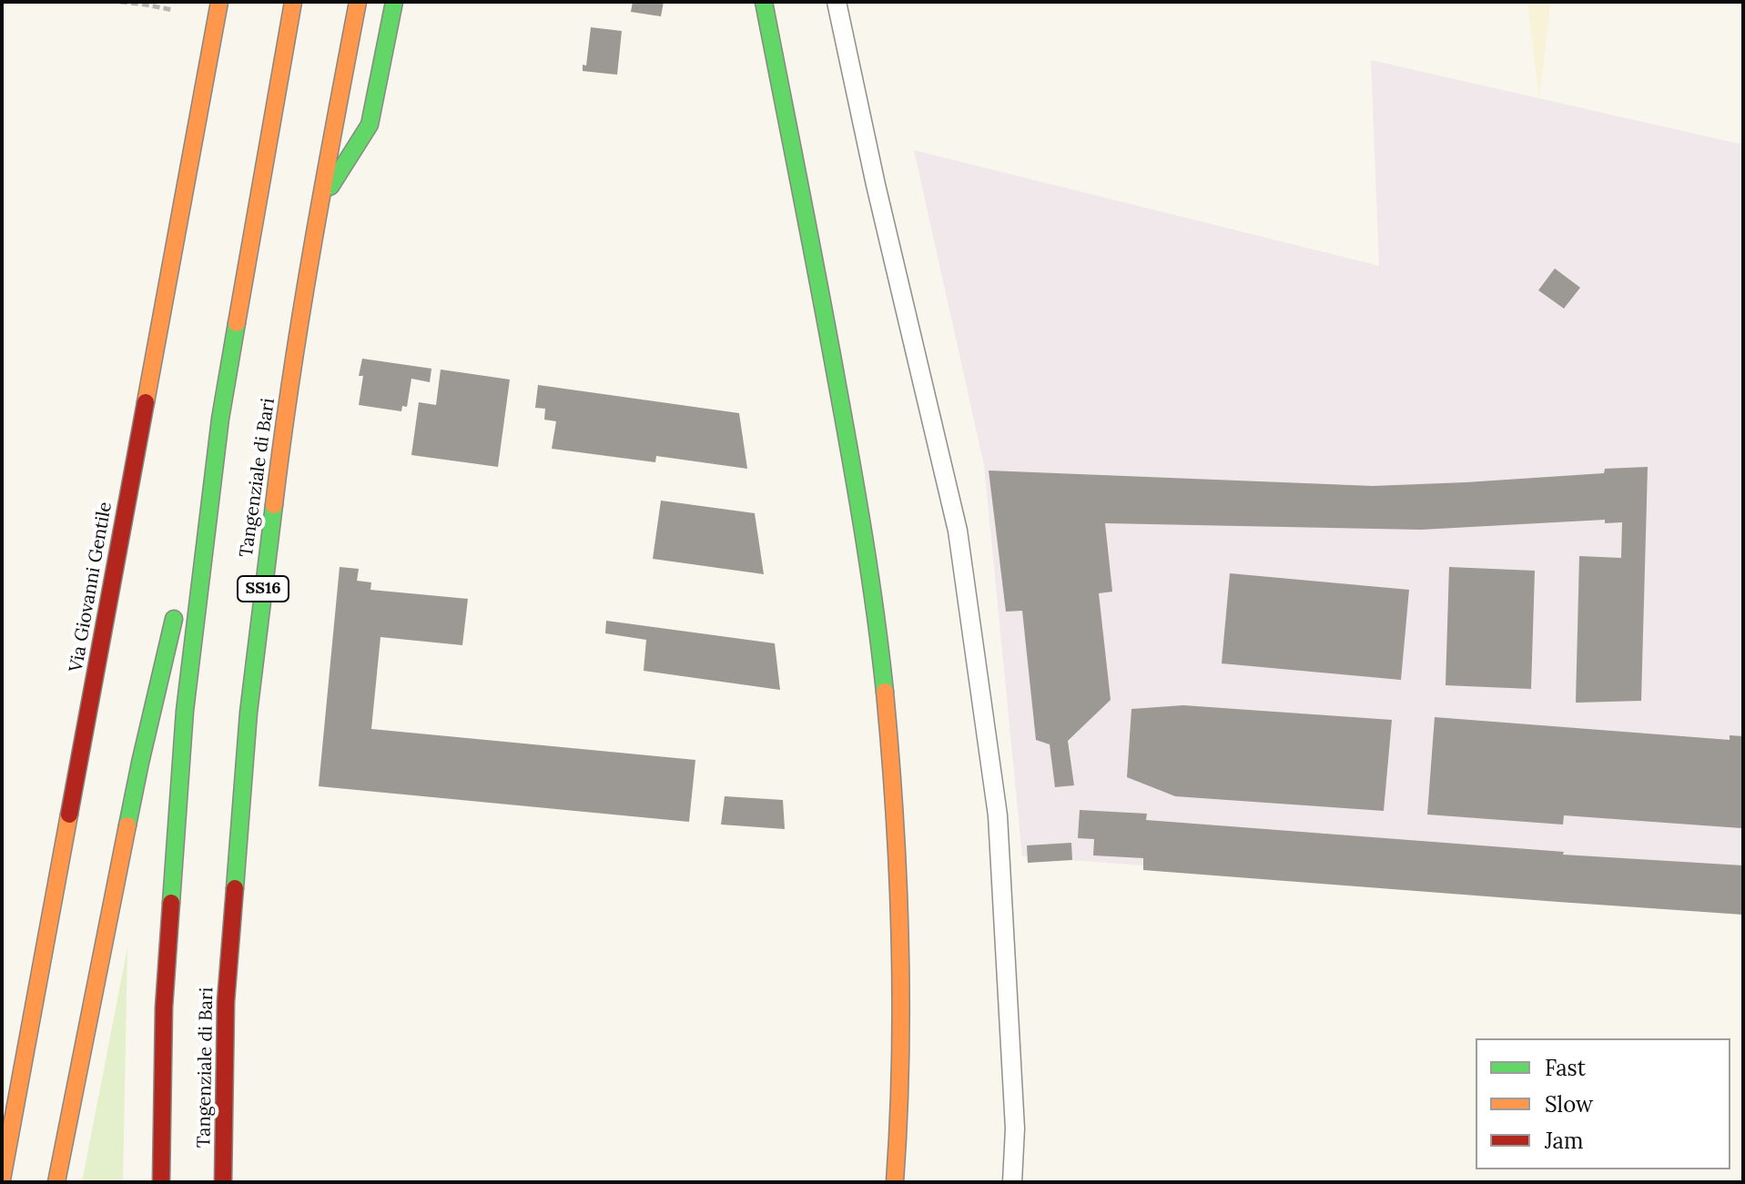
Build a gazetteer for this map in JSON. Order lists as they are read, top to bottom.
{
  "streets": {
    "main road": ["Tangenziale di Bari", "Via Giovanni Gentile", "SS16"]
  },
  "legend": ["Fast", "Slow", "Jam"]
}
